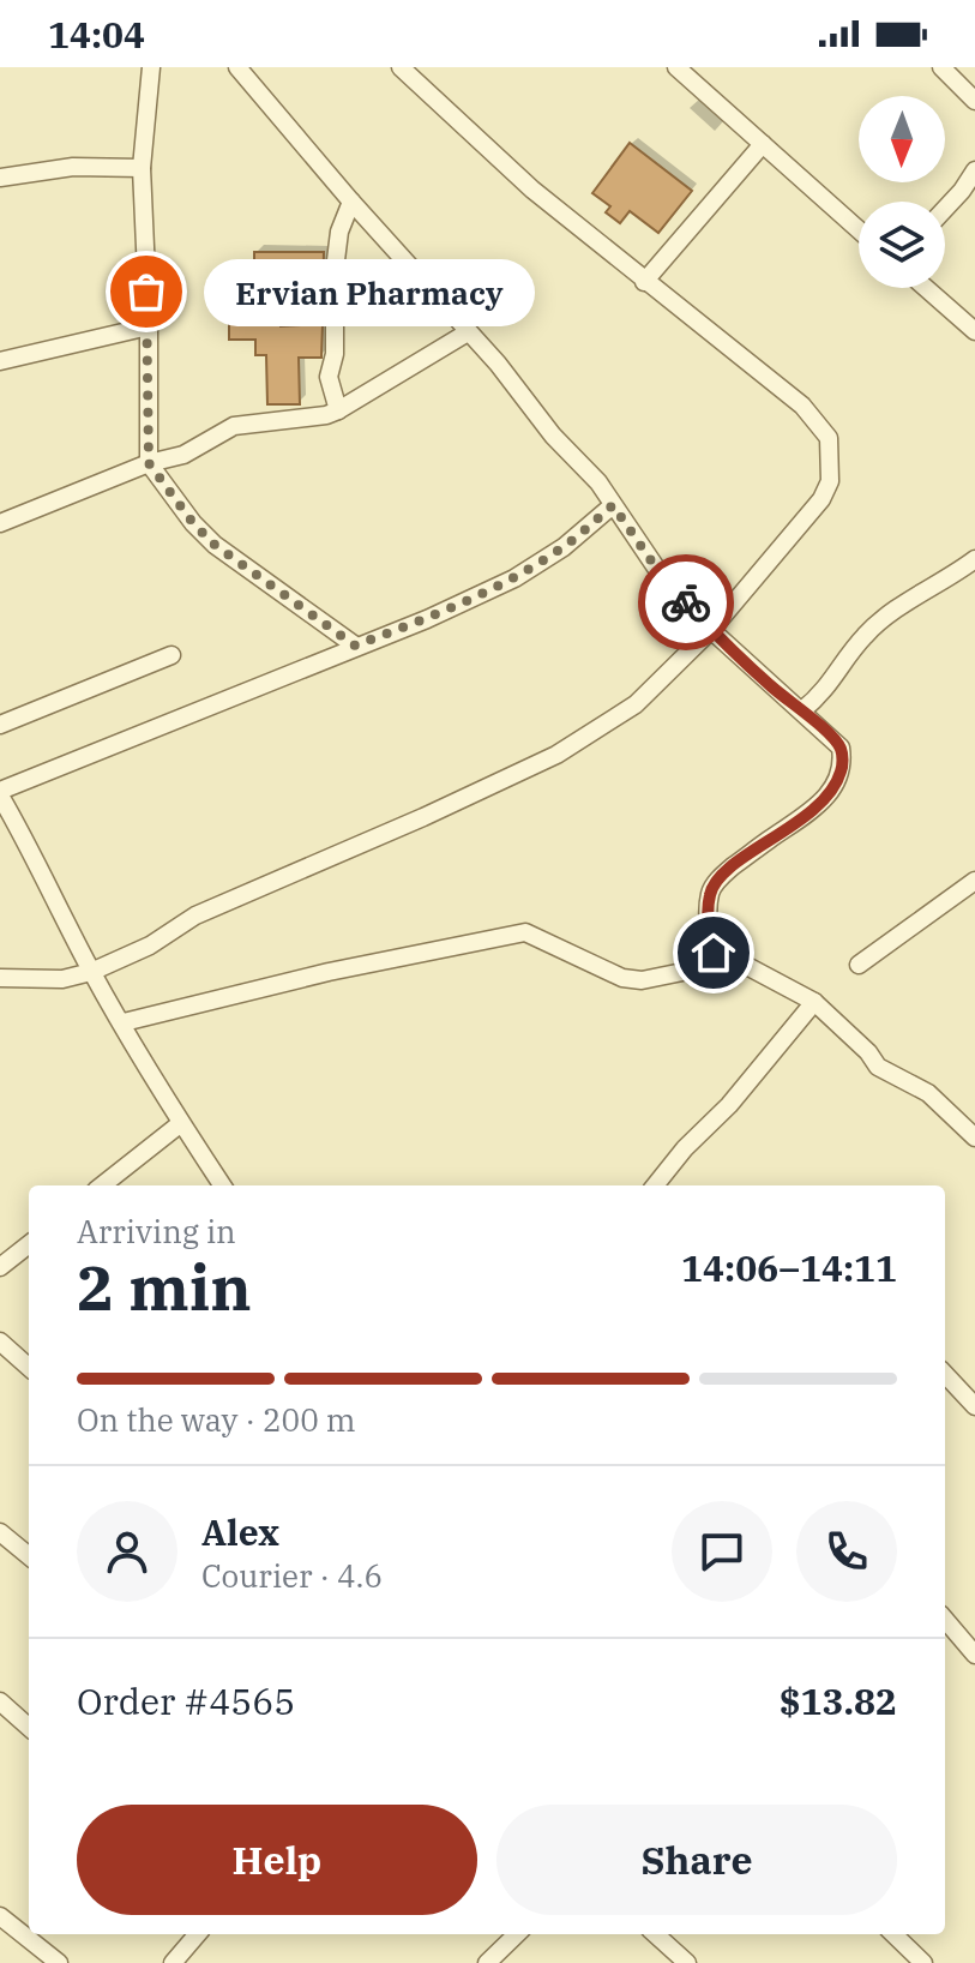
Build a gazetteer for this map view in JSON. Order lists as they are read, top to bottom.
{
  "places": ["Ervian Pharmacy"],
  "north": "bottom",
  "page": {
    "status": "14:04",
    "bubble": "Ervian Pharmacy",
    "heading": ["2 min", "Arriving in", "14:06–14:11"],
    "panel": [
      "Alex",
      "Courier · 4.6",
      "Order #4565",
      "$13.82"
    ],
    "bar": "On the way · 200 m",
    "buttons": ["Help", "Share"]
  }
}
